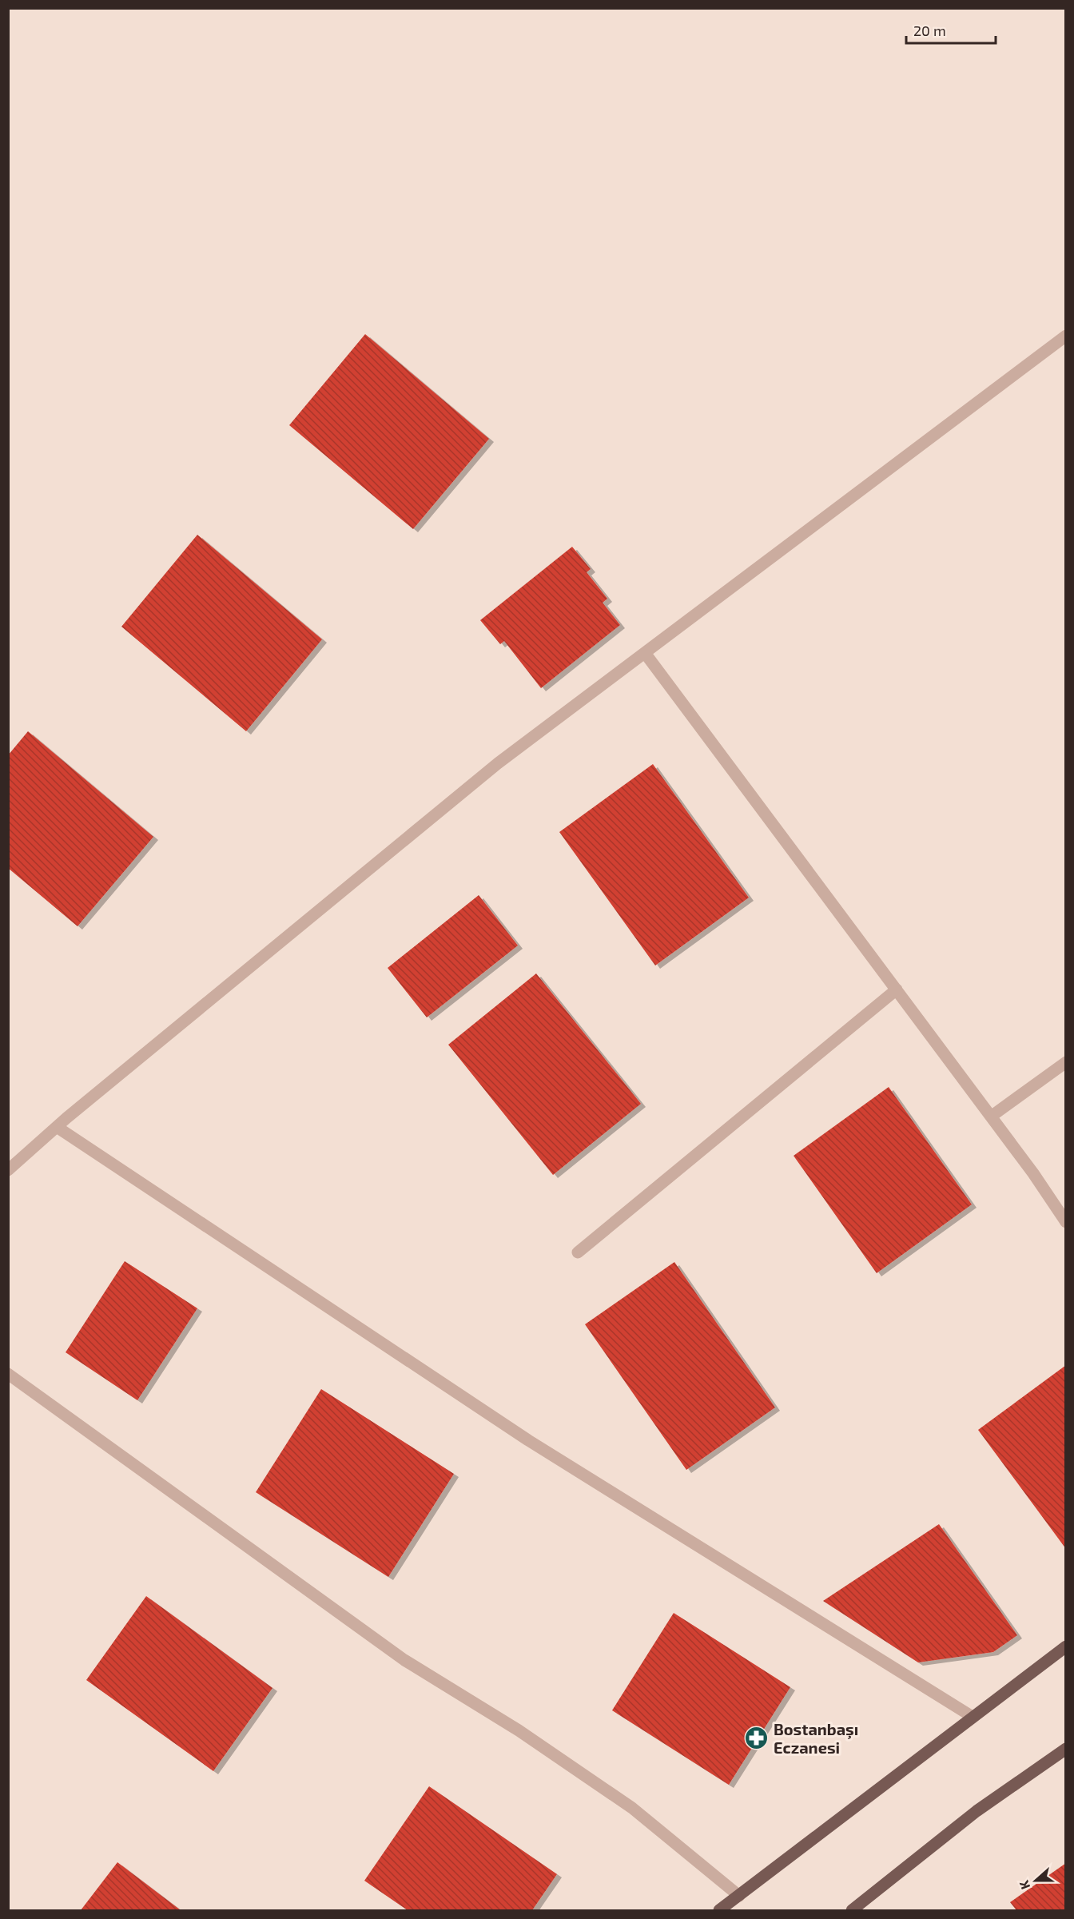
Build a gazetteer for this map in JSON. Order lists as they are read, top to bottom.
{
  "places": {
    "pharmacy": ["Bostanbaşı Eczanesi"]
  },
  "scale_bar": "20 m",
  "north": "left"
}
